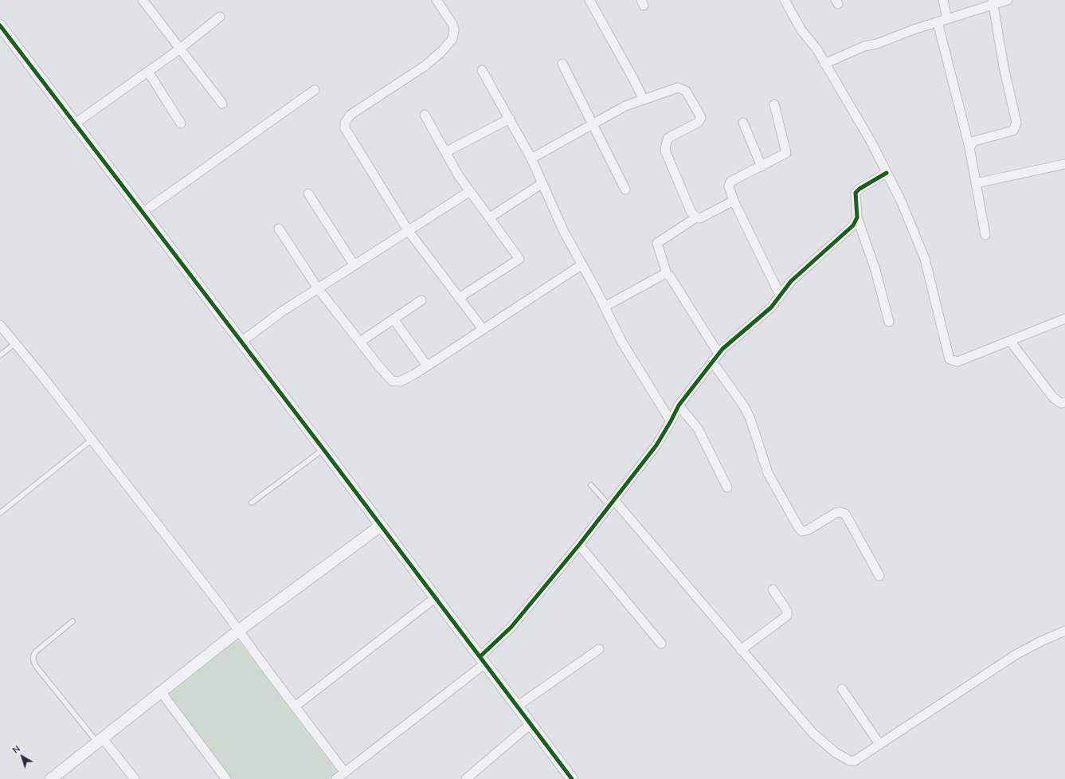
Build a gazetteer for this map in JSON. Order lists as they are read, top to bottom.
{
  "north": "top left"
}
